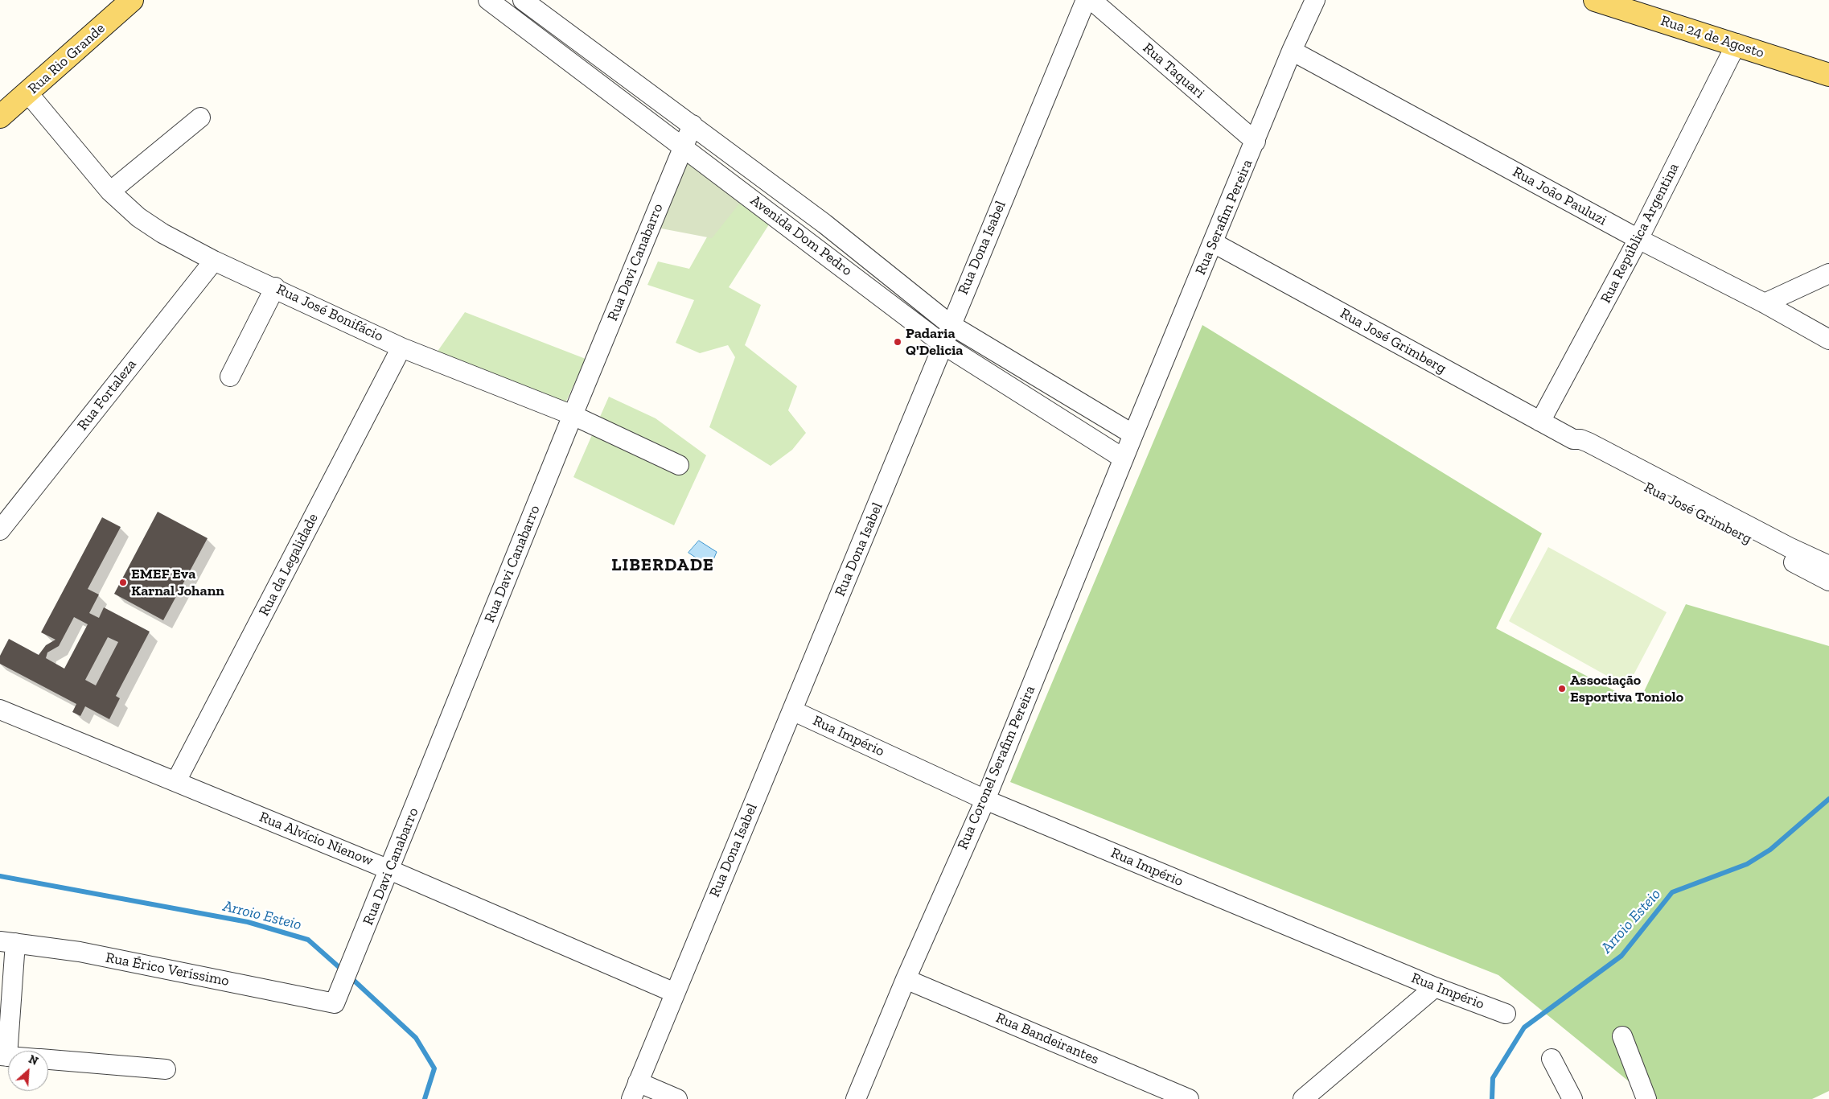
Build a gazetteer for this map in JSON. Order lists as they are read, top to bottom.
{
  "streets": {
    "main road": ["Rua 24 de Agosto", "Rua Rio Grande"],
    "street": [
      "Rua Taquari",
      "Rua João Pauluzi",
      "Rua Serafim Pereira",
      "Rua República Argentina",
      "Avenida Dom Pedro",
      "Rua Dona Isabel",
      "Rua Davi Canabarro",
      "Rua José Bonifácio",
      "Rua José Grimberg",
      "Rua Fortaleza",
      "Rua da Legalidade",
      "Rua Império",
      "Rua Coronel Serafim Pereira",
      "Rua Alvício Nienow",
      "Rua Érico Veríssimo",
      "Rua Bandeirantes"
    ]
  },
  "crossings": [
    ["Rua 24 de Agosto", "Rua República Argentina"],
    ["Rua Rio Grande", "Rua José Bonifácio"],
    ["Rua Taquari", "Rua Serafim Pereira"],
    ["Rua João Pauluzi", "Rua Serafim Pereira"],
    ["Rua João Pauluzi", "Rua República Argentina"],
    ["Rua Serafim Pereira", "Avenida Dom Pedro"],
    ["Rua Serafim Pereira", "Rua José Grimberg"],
    ["Rua Serafim Pereira", "Rua Coronel Serafim Pereira"],
    ["Rua República Argentina", "Rua José Grimberg"],
    ["Avenida Dom Pedro", "Rua Dona Isabel"],
    ["Avenida Dom Pedro", "Rua Davi Canabarro"],
    ["Avenida Dom Pedro", "Rua Coronel Serafim Pereira"],
    ["Rua Dona Isabel", "Rua Império"],
    ["Rua Dona Isabel", "Rua Alvício Nienow"],
    ["Rua Davi Canabarro", "Rua José Bonifácio"],
    ["Rua Davi Canabarro", "Rua Alvício Nienow"],
    ["Rua Davi Canabarro", "Rua Érico Veríssimo"],
    ["Rua José Bonifácio", "Rua Fortaleza"],
    ["Rua José Bonifácio", "Rua da Legalidade"],
    ["Rua da Legalidade", "Rua Alvício Nienow"],
    ["Rua Império", "Rua Coronel Serafim Pereira"],
    ["Rua Coronel Serafim Pereira", "Rua Bandeirantes"]
  ],
  "districts": ["LIBERDADE"],
  "water": ["Arroio Esteio"],
  "places": ["Padaria Q'Delicia", "EMEF Eva Karnal Johann", "Associação Esportiva Toniolo"],
  "north": "top right"
}
